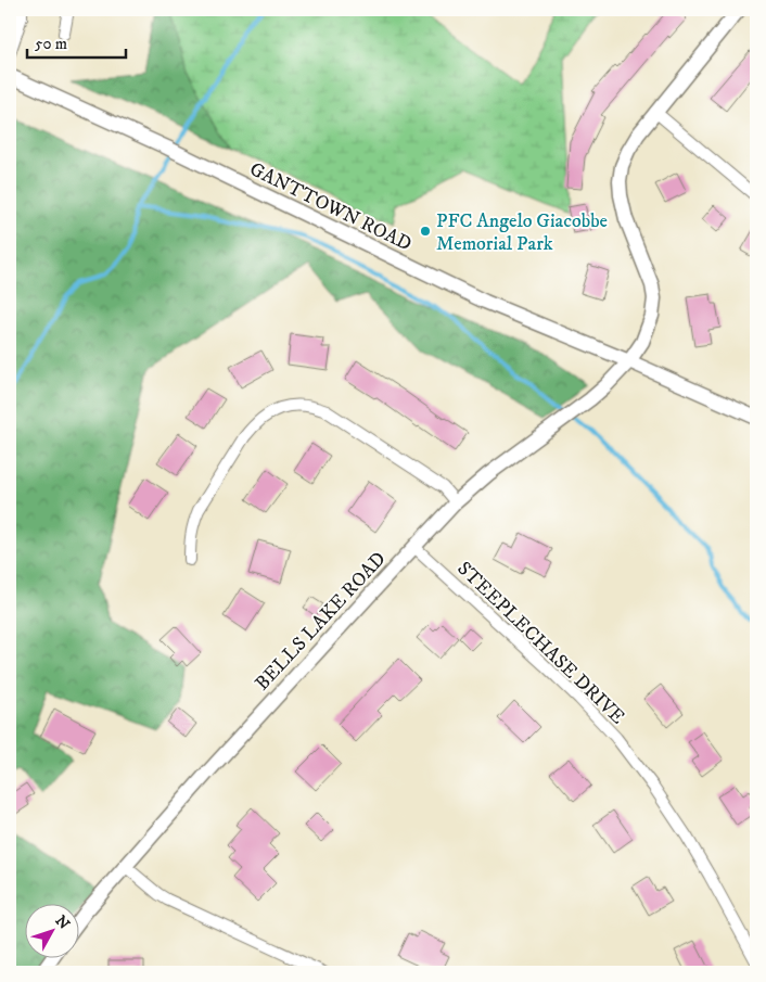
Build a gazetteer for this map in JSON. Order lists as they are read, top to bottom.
{
  "streets": {
    "street": ["GANTTOWN ROAD", "BELLS LAKE ROAD", "STEEPLECHASE DRIVE"]
  },
  "crossings": [
    ["GANTTOWN ROAD", "BELLS LAKE ROAD"],
    ["BELLS LAKE ROAD", "STEEPLECHASE DRIVE"]
  ],
  "places": ["PFC Angelo Giacobbe Memorial Park"],
  "scale_bar": "50 m",
  "north": "top right"
}
